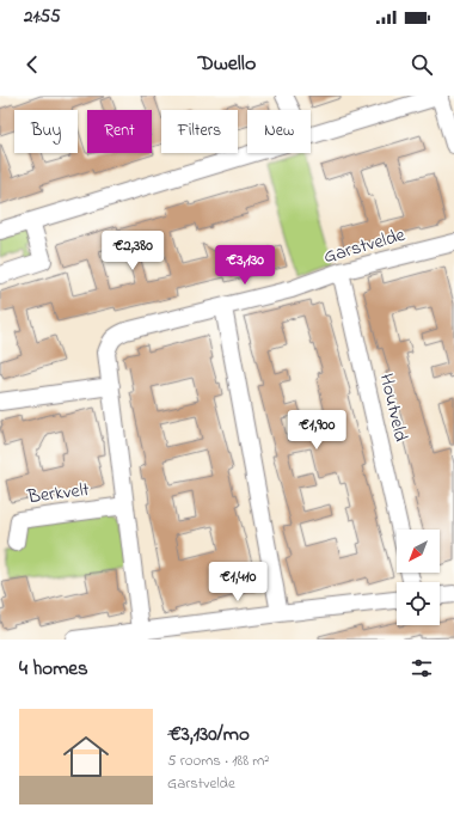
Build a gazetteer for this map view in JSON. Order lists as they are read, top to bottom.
{
  "streets": {
    "street": ["Garstvelde", "Houtveld", "Berkvelt"]
  },
  "crossings": [
    ["Garstvelde", "Houtveld"]
  ],
  "north": "bottom left",
  "page": {
    "status": "21:55",
    "header": "Dwello",
    "chip": [
      "Buy",
      "Rent",
      "Filters",
      "New"
    ],
    "price": [
      "€2,380",
      "€3,130",
      "€1,900",
      "€1,410"
    ],
    "heading": "4 homes",
    "list": [
      {
        "name": "€3,130/mo",
        "note": "5 rooms · 188 m² · Garstvelde"
      }
    ]
  }
}
